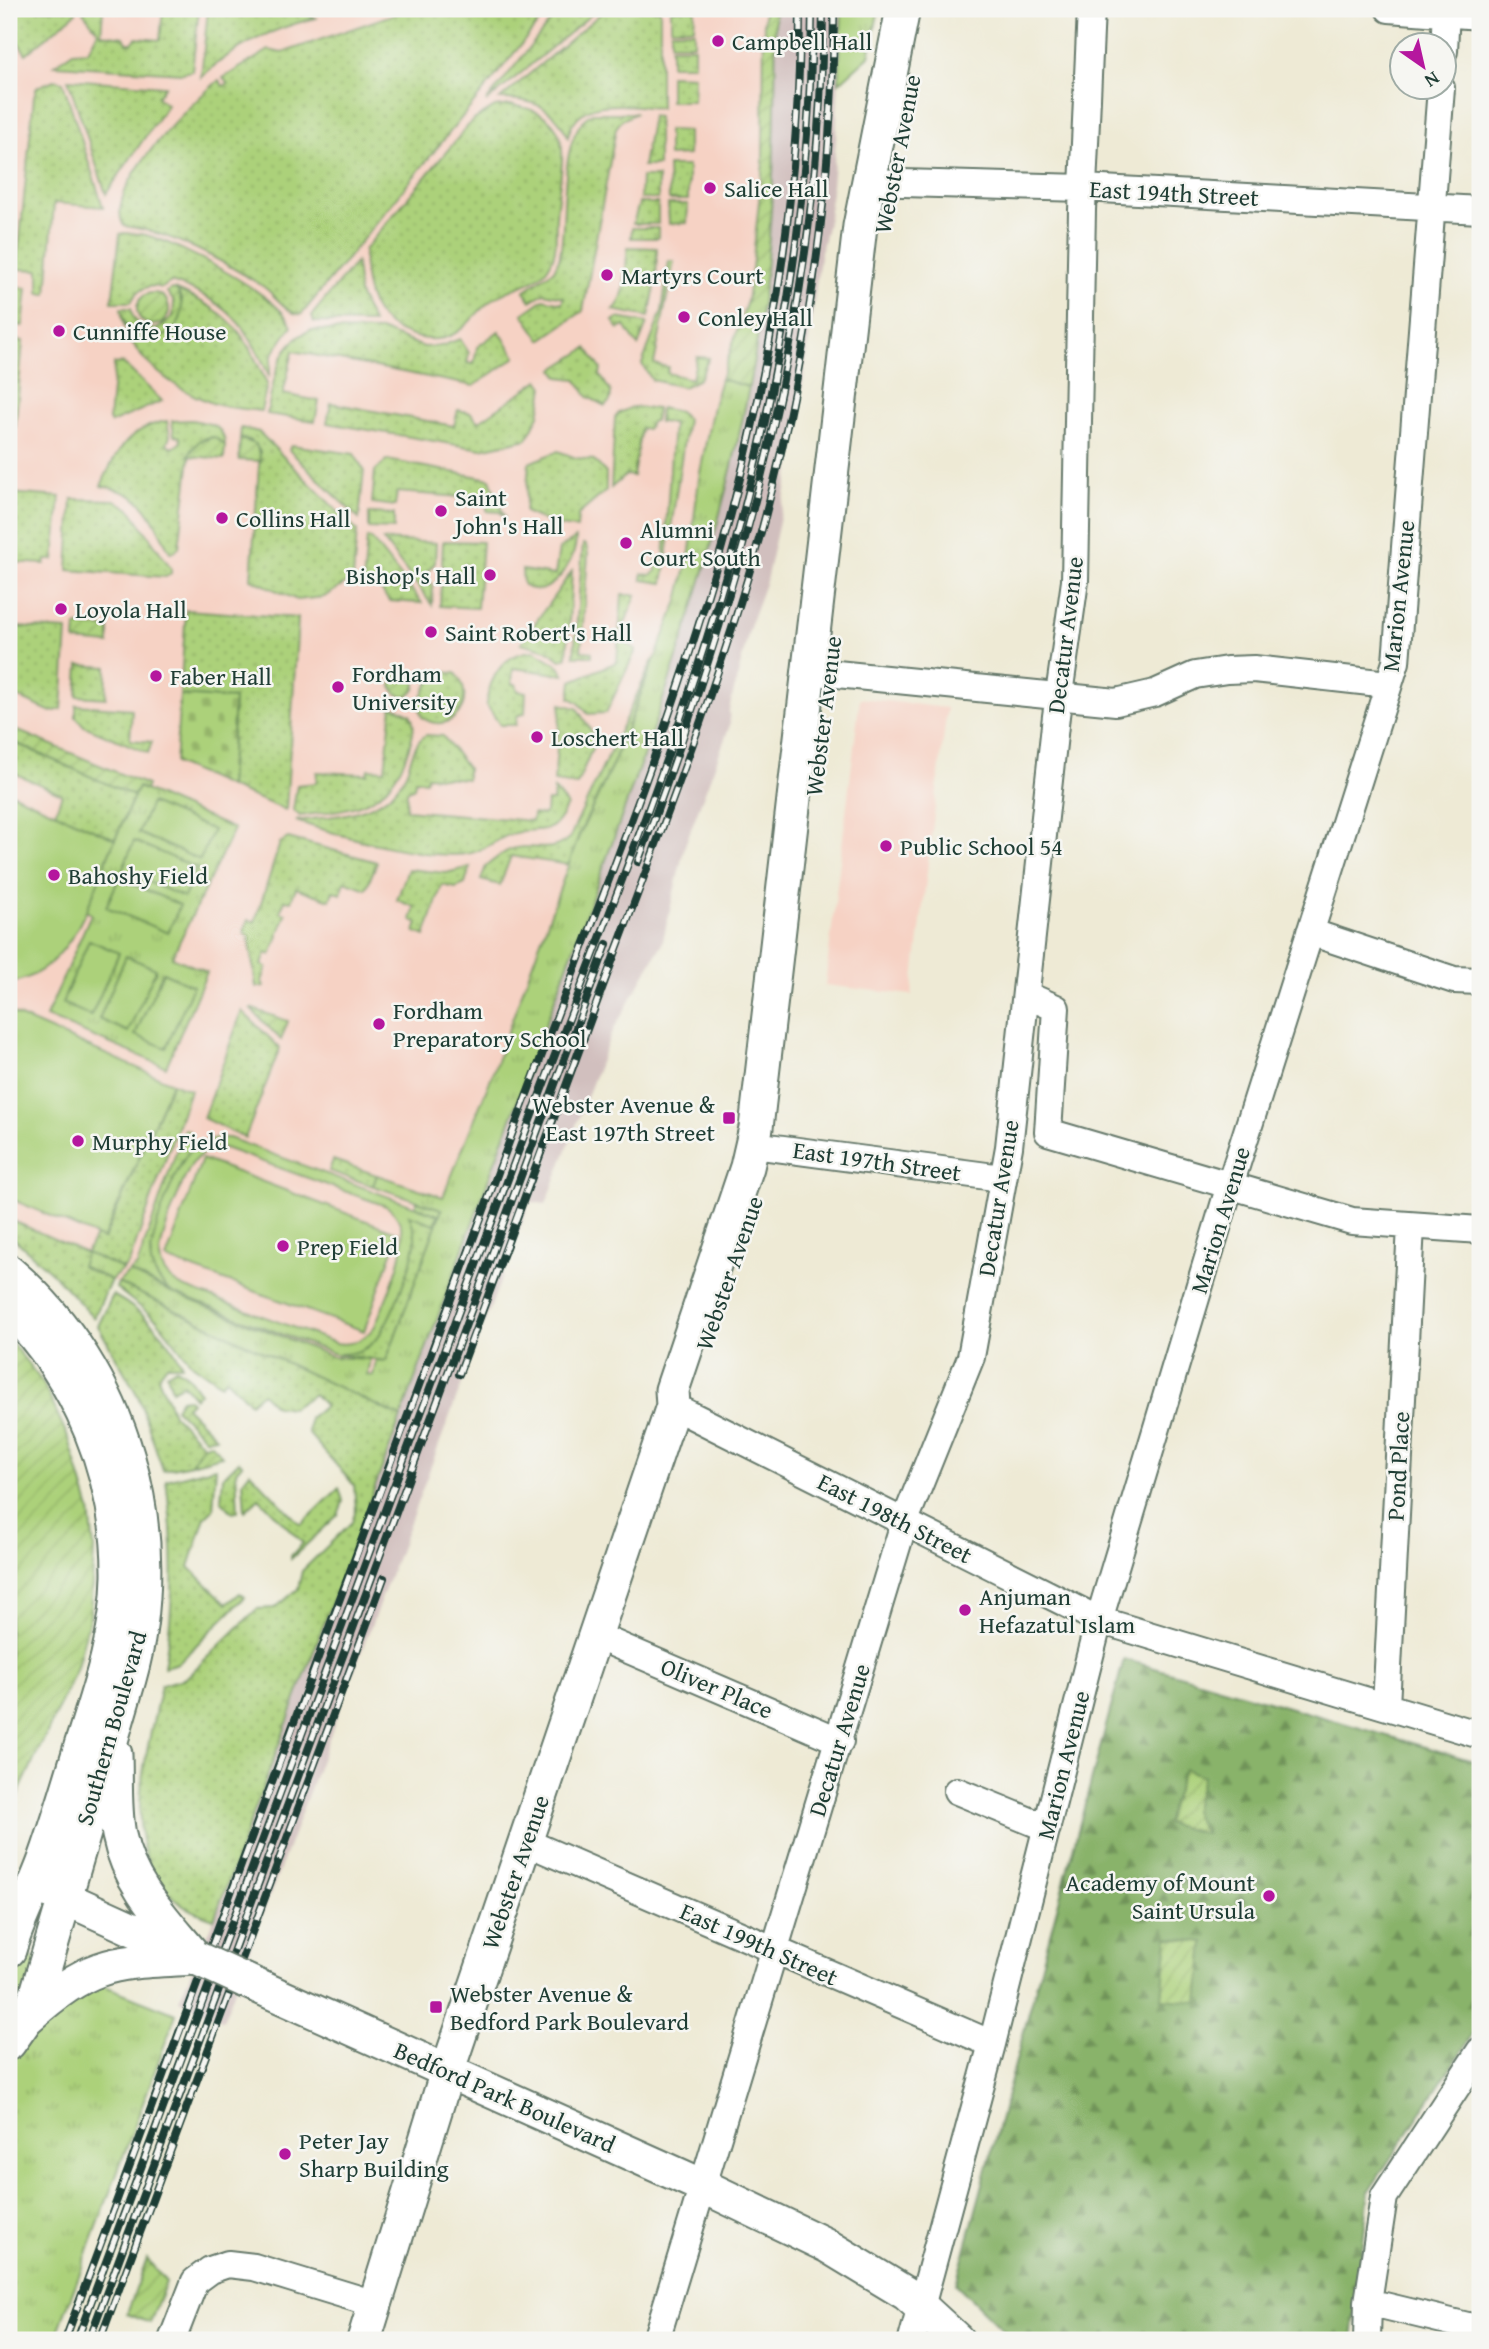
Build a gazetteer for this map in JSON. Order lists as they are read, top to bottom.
{
  "streets": {
    "main road": ["Webster Avenue", "Southern Boulevard", "Bedford Park Boulevard"],
    "street": [
      "East 194th Street",
      "Marion Avenue",
      "Decatur Avenue",
      "East 197th Street",
      "Pond Place",
      "East 198th Street",
      "Oliver Place",
      "East 199th Street"
    ]
  },
  "crossings": [
    ["Webster Avenue", "East 194th Street"],
    ["Webster Avenue", "East 197th Street"],
    ["Webster Avenue", "East 198th Street"],
    ["Webster Avenue", "Oliver Place"],
    ["Webster Avenue", "East 199th Street"],
    ["Webster Avenue", "Bedford Park Boulevard"],
    ["East 194th Street", "Marion Avenue"],
    ["East 194th Street", "Decatur Avenue"],
    ["Marion Avenue", "East 198th Street"],
    ["Marion Avenue", "East 199th Street"],
    ["Marion Avenue", "Bedford Park Boulevard"],
    ["Decatur Avenue", "East 197th Street"],
    ["Decatur Avenue", "East 198th Street"],
    ["Decatur Avenue", "Oliver Place"],
    ["Decatur Avenue", "East 199th Street"],
    ["Decatur Avenue", "Bedford Park Boulevard"],
    ["Pond Place", "East 198th Street"],
    ["Southern Boulevard", "Bedford Park Boulevard"]
  ],
  "places": {
    "other": [
      "Campbell Hall",
      "Salice Hall",
      "Martyrs Court",
      "Conley Hall",
      "Cunniffe House",
      "Saint John's Hall",
      "Collins Hall",
      "Alumni Court South",
      "Bishop's Hall",
      "Loyola Hall",
      "Saint Robert's Hall",
      "Faber Hall",
      "Fordham University",
      "Loschert Hall",
      "Public School 54",
      "Bahoshy Field",
      "Fordham Preparatory School",
      "Murphy Field",
      "Prep Field",
      "Anjuman Hefazatul Islam",
      "Academy of Mount Saint Ursula",
      "Peter Jay Sharp Building"
    ],
    "transit": ["Webster Avenue & East 197th Street", "Webster Avenue & Bedford Park Boulevard"]
  },
  "north": "bottom right"
}
